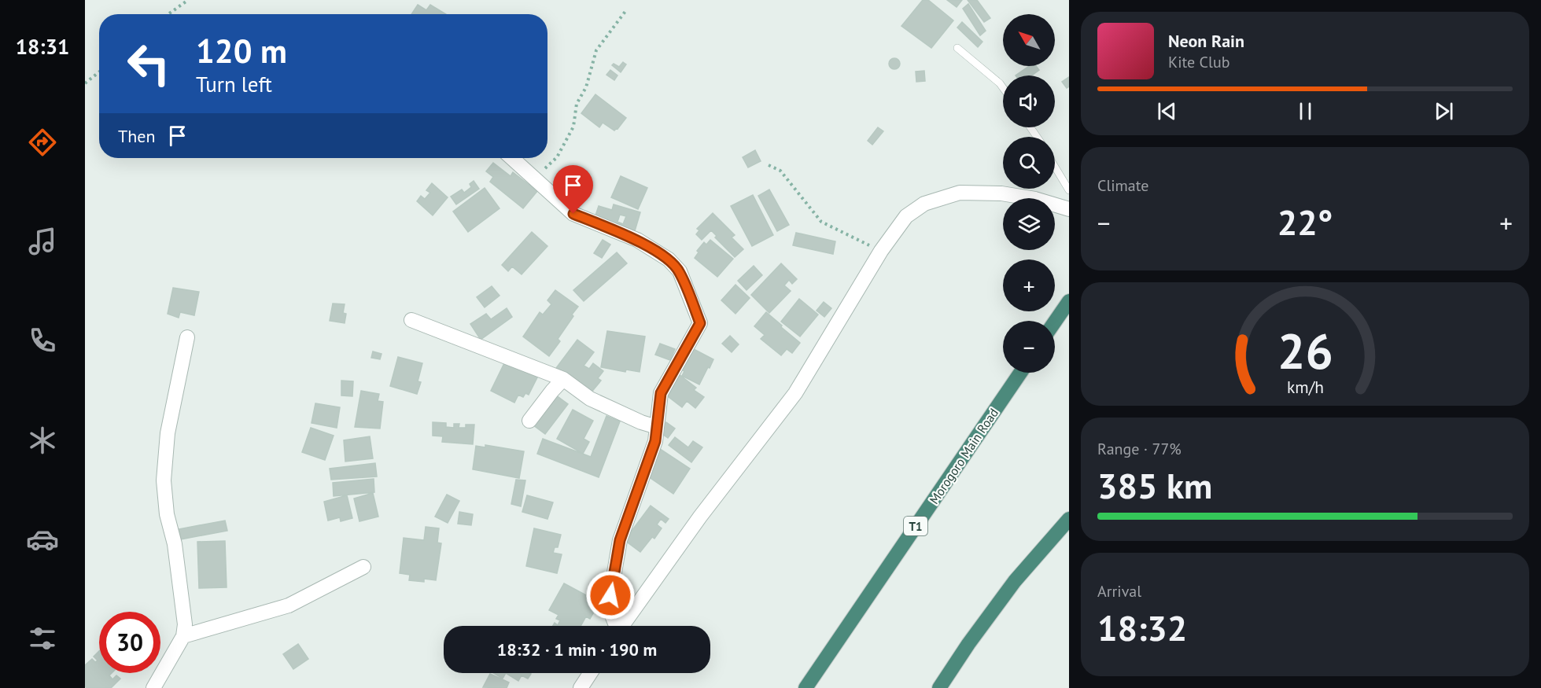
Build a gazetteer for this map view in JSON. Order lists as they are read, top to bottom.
{
  "streets": {
    "highway": ["Morogoro Main Road", "T1"]
  },
  "north": "top left",
  "page": {
    "tabs": "18:31",
    "map_buttons": ["+", "−"],
    "turn": ["120 m", "Turn left"],
    "song": ["Neon Rain", "Kite Club"],
    "then": "Then",
    "tile": [
      "Climate",
      ["Range · 77%", "385 km"],
      ["Arrival", "18:32"]
    ],
    "heat": ["−", "22°", "+"],
    "limit": "30",
    "trip": "18:32 · 1 min · 190 m",
    "gauge": ["26", "km/h"]
  }
}
